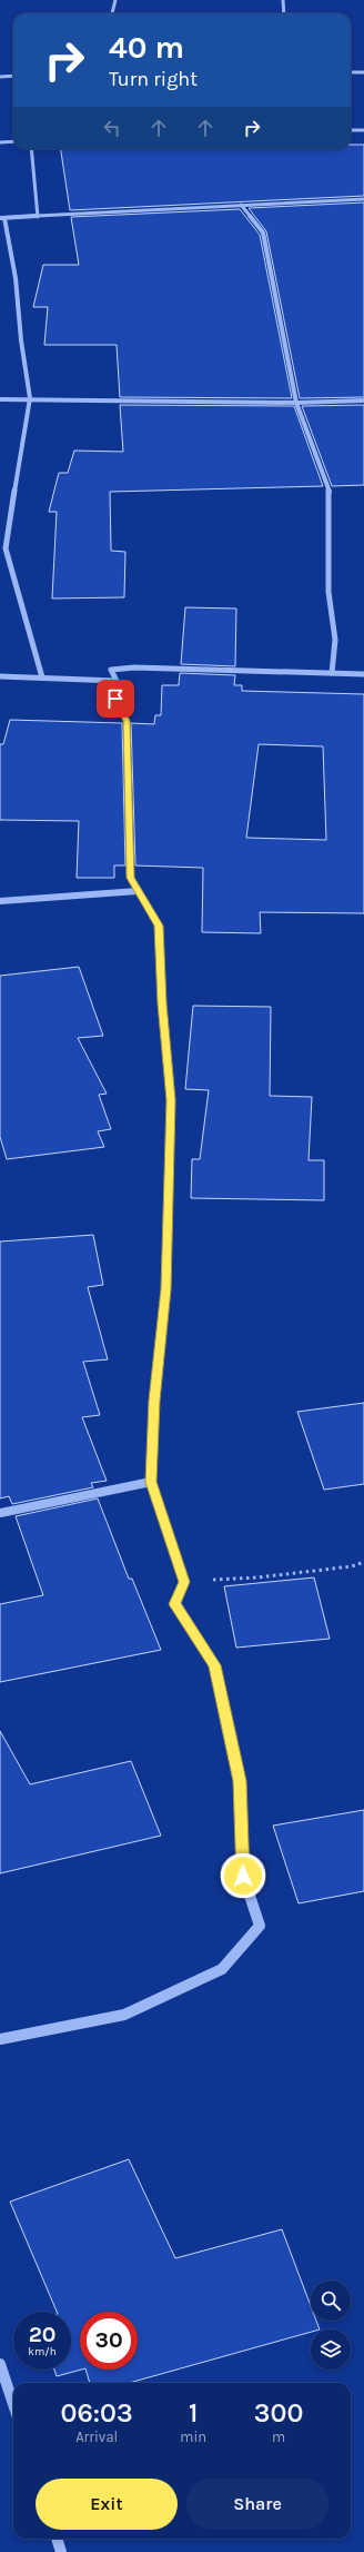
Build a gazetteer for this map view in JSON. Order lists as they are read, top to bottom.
{
  "page": {
    "turn": ["40 m", "Turn right"],
    "speed": "20 km/h",
    "limit": "30",
    "eta": [
      "06:03",
      "Arrival",
      "1",
      "min",
      "300",
      "m"
    ],
    "buttons": ["Exit", "Share"]
  }
}
